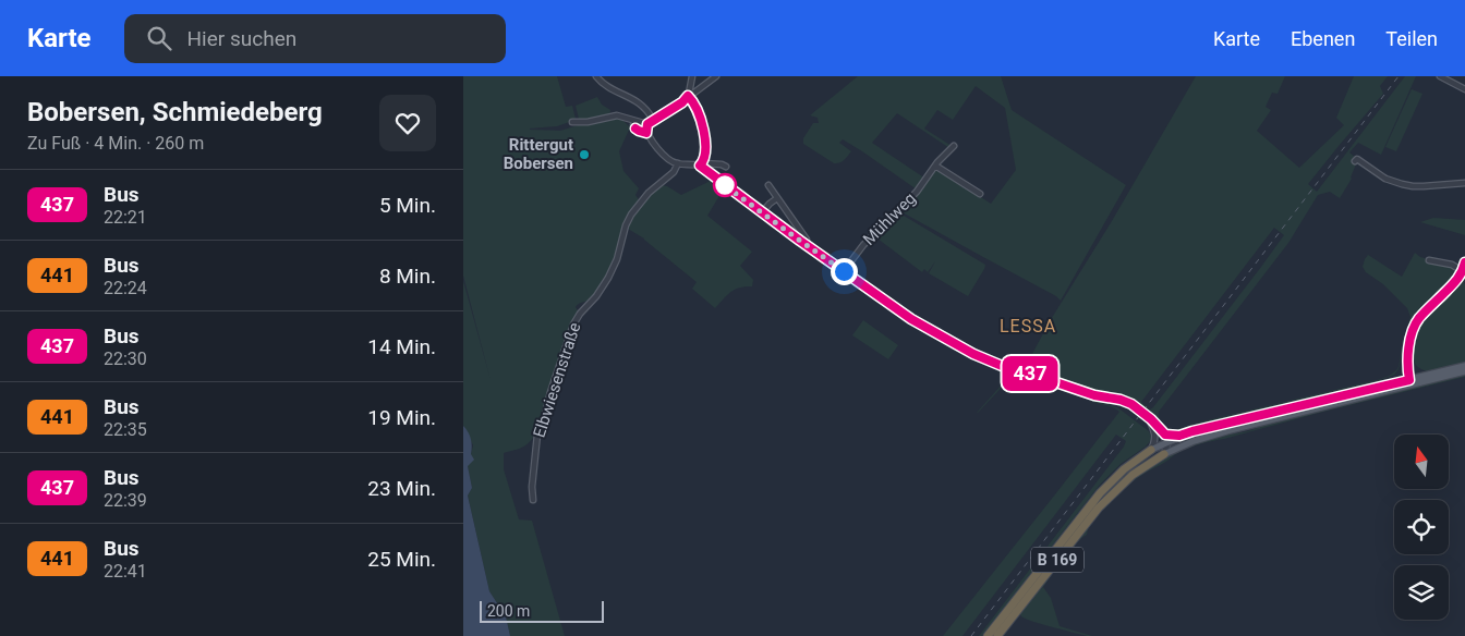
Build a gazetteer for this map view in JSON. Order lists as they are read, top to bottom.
{
  "streets": {
    "highway": ["B 169"],
    "street": ["Mühlweg", "Elbwiesenstraße"]
  },
  "districts": ["LESSA"],
  "places": ["Rittergut Bobersen"],
  "lines": ["bus line 437"],
  "scale_bar": "200 m",
  "north": "top",
  "page": {
    "header": "Karte",
    "search": "Hier suchen",
    "nav": ["Karte", "Ebenen", "Teilen"],
    "heading": ["Bobersen, Schmiedeberg", "Zu Fuß · 4 Min. · 260 m"],
    "on_map": "437",
    "list": [
      {
        "mark": "437",
        "name": "Bus",
        "note": "22:21",
        "value": "5 Min."
      },
      {
        "mark": "441",
        "name": "Bus",
        "note": "22:24",
        "value": "8 Min."
      },
      {
        "mark": "437",
        "name": "Bus",
        "note": "22:30",
        "value": "14 Min."
      },
      {
        "mark": "441",
        "name": "Bus",
        "note": "22:35",
        "value": "19 Min."
      },
      {
        "mark": "437",
        "name": "Bus",
        "note": "22:39",
        "value": "23 Min."
      },
      {
        "mark": "441",
        "name": "Bus",
        "note": "22:41",
        "value": "25 Min."
      }
    ],
    "scale": "200 m"
  }
}
